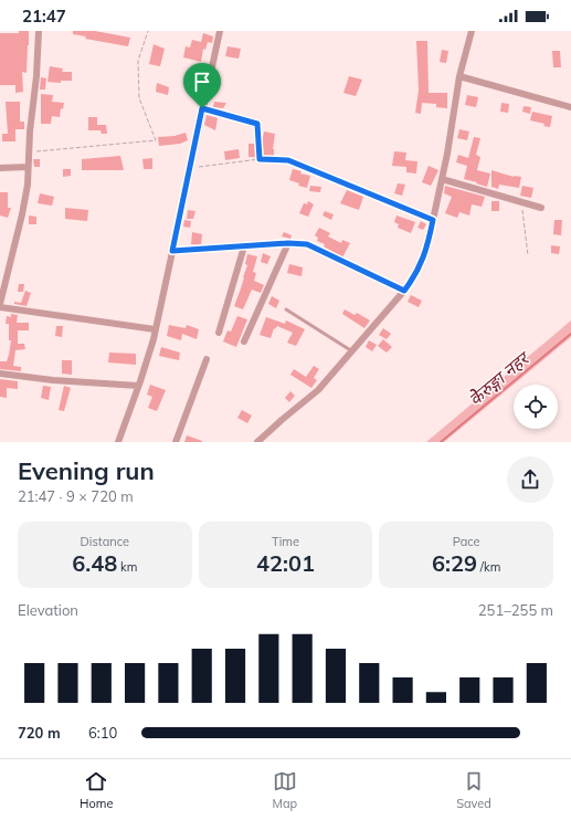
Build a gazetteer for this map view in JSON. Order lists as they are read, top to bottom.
{
  "water": ["केेरुङ्गा नहर"],
  "page": {
    "status": "21:47",
    "heading": ["Evening run", "21:47 · 9 × 720 m"],
    "stats": [
      ["Distance", "6.48 km"],
      ["Time", "42:01"],
      ["Pace", "6:29 /km"]
    ],
    "chart": ["Elevation", "251–255 m"],
    "list": [
      {
        "name": "720 m",
        "note": "6:10"
      }
    ],
    "tabs": ["Home", "Map", "Saved"]
  }
}
